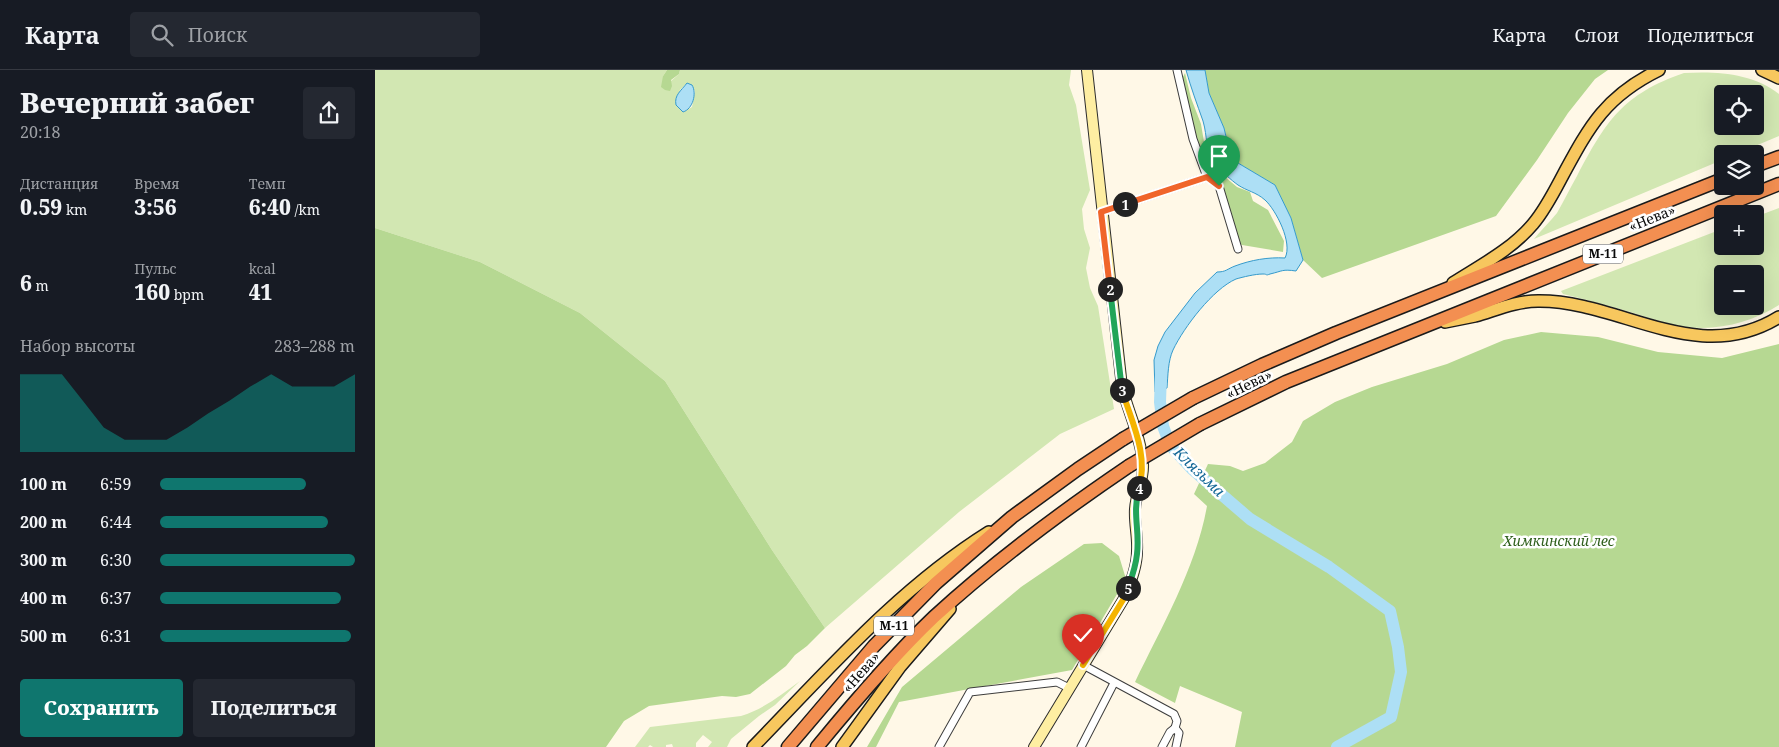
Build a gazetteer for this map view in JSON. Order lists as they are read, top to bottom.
{
  "streets": {
    "highway": ["«Нева»", "М-11"]
  },
  "crossings": [
    ["«Нева»", "М-11"]
  ],
  "water": ["Клязьма"],
  "parks": ["Химкинский лес"],
  "page": {
    "header": "Карта",
    "search": "Поиск",
    "nav": ["Карта", "Слои", "Поделиться"],
    "heading": ["Вечерний забег", "20:18"],
    "map_buttons": ["+", "−"],
    "stats": [
      ["Дистанция", "0.59 km"],
      ["Время", "3:56"],
      ["Темп", "6:40 /km"],
      ["6 m"],
      ["Пульс", "160 bpm"],
      ["kcal", "41"]
    ],
    "pins": [
      "1",
      "2",
      "3",
      "4",
      "5"
    ],
    "chart": ["Набор высоты", "283–288 m"],
    "list": [
      {
        "name": "100 m",
        "note": "6:59"
      },
      {
        "name": "200 m",
        "note": "6:44"
      },
      {
        "name": "300 m",
        "note": "6:30"
      },
      {
        "name": "400 m",
        "note": "6:37"
      },
      {
        "name": "500 m",
        "note": "6:31"
      }
    ],
    "buttons": ["Сохранить", "Поделиться"]
  }
}
